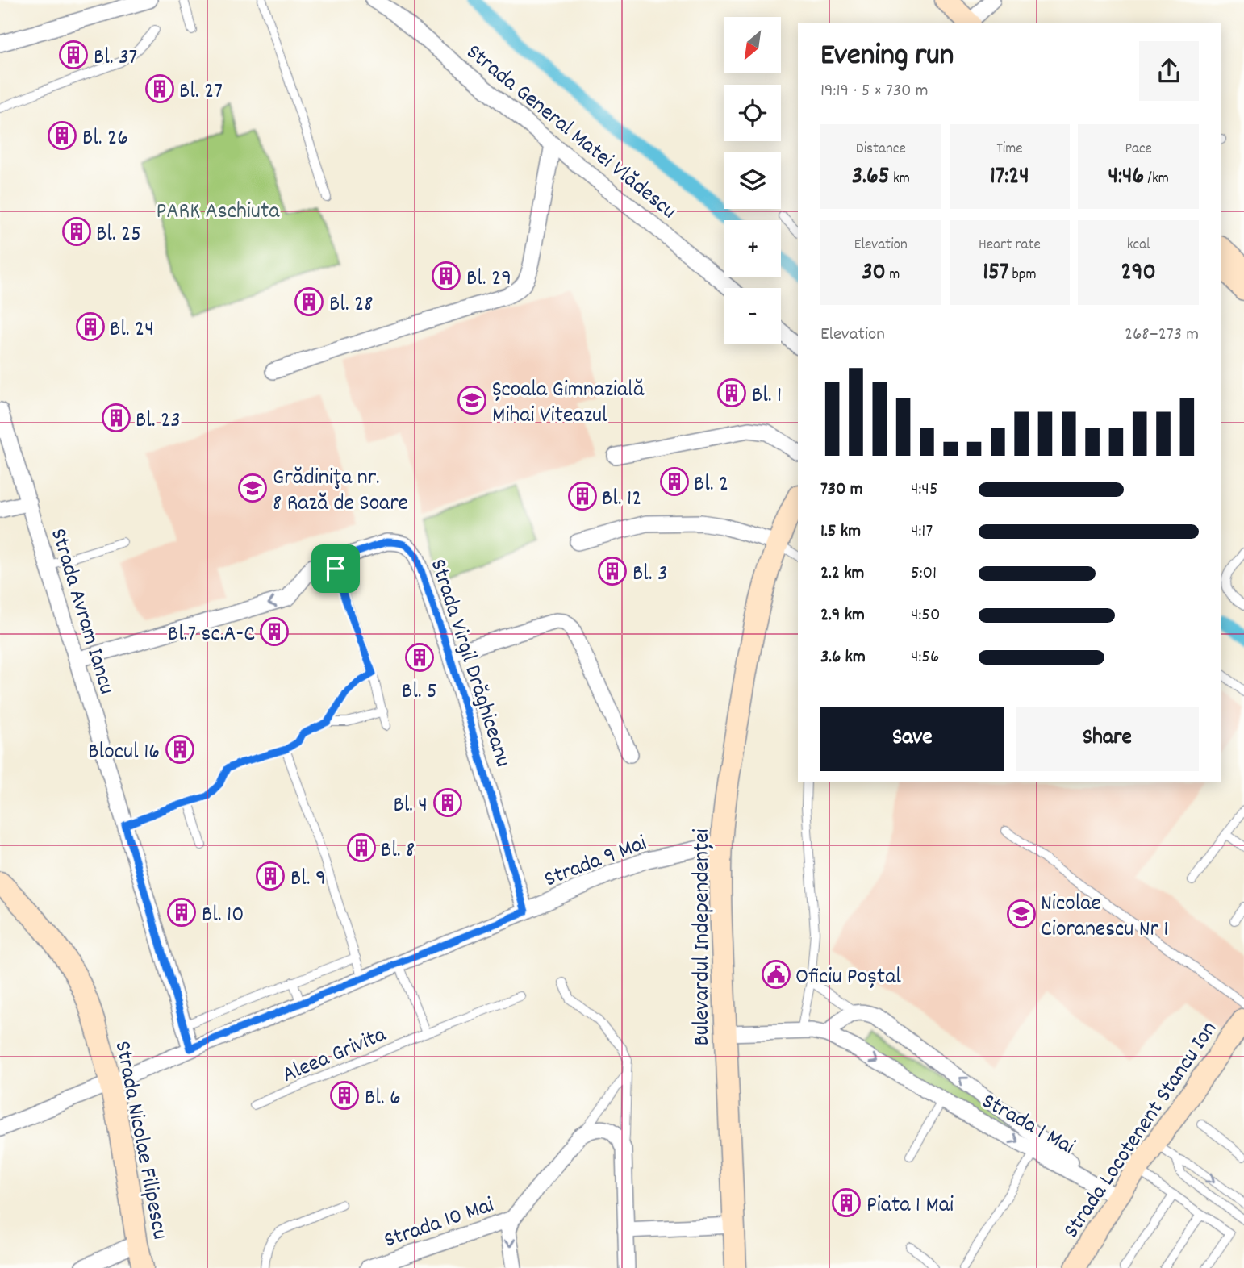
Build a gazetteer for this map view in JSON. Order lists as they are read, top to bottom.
{
  "streets": {
    "main road": ["Bulevardul Independenței", "Strada Locotenent Stancu Ion", "Strada Nicolae Filipescu"],
    "street": [
      "Strada General Matei Vlădescu",
      "Strada Avram Iancu",
      "Strada Virgil Drăghiceanu",
      "Strada 9 Mai",
      "Strada 1 Mai",
      "Strada 10 Mai"
    ],
    "lane": ["Aleea Grivita"]
  },
  "crossings": [
    ["Strada Avram Iancu", "Strada Virgil Drăghiceanu"],
    ["Strada Avram Iancu", "Strada 9 Mai"],
    ["Strada Virgil Drăghiceanu", "Strada 9 Mai"],
    ["Strada 9 Mai", "Bulevardul Independenței"],
    ["Strada 9 Mai", "Strada Nicolae Filipescu"],
    ["Bulevardul Independenței", "Strada 1 Mai"],
    ["Strada 1 Mai", "Strada Locotenent Stancu Ion"]
  ],
  "one_way": ["Strada Virgil Drăghiceanu"],
  "parks": ["PARK Aschiuta"],
  "places": {
    "building": [
      "Bl. 37",
      "Bl. 27",
      "Bl. 26",
      "Bl. 25",
      "Bl. 29",
      "Bl. 28",
      "Bl. 24",
      "Bl. 1",
      "Bl. 23",
      "Bl. 2",
      "Bl. 12",
      "Bl. 3",
      "Bl.7 sc.A-C",
      "Bl. 5",
      "Blocul 16",
      "Bl. 4",
      "Bl. 8",
      "Bl. 9",
      "Bl. 10",
      "Bl. 6",
      "Piata 1 Mai"
    ],
    "school or university": ["Școala Gimnazială Mihai Viteazul", "Grădiniţa nr. 8 Rază de Soare", "Nicolae Cioranescu Nr 1"],
    "public building": ["Oficiu Poștal"]
  },
  "north": "bottom left",
  "page": {
    "map_buttons": ["+", "−"],
    "heading": ["Evening run", "19:19 · 5 × 730 m"],
    "stats": [
      ["Distance", "3.65 km"],
      ["Time", "17:24"],
      ["Pace", "4:46 /km"],
      ["Elevation", "30 m"],
      ["Heart rate", "157 bpm"],
      ["kcal", "290"]
    ],
    "chart": ["Elevation", "268–273 m"],
    "list": [
      {
        "name": "730 m",
        "note": "4:45"
      },
      {
        "name": "1.5 km",
        "note": "4:17"
      },
      {
        "name": "2.2 km",
        "note": "5:01"
      },
      {
        "name": "2.9 km",
        "note": "4:50"
      },
      {
        "name": "3.6 km",
        "note": "4:56"
      }
    ],
    "buttons": ["Save", "Share"]
  }
}
